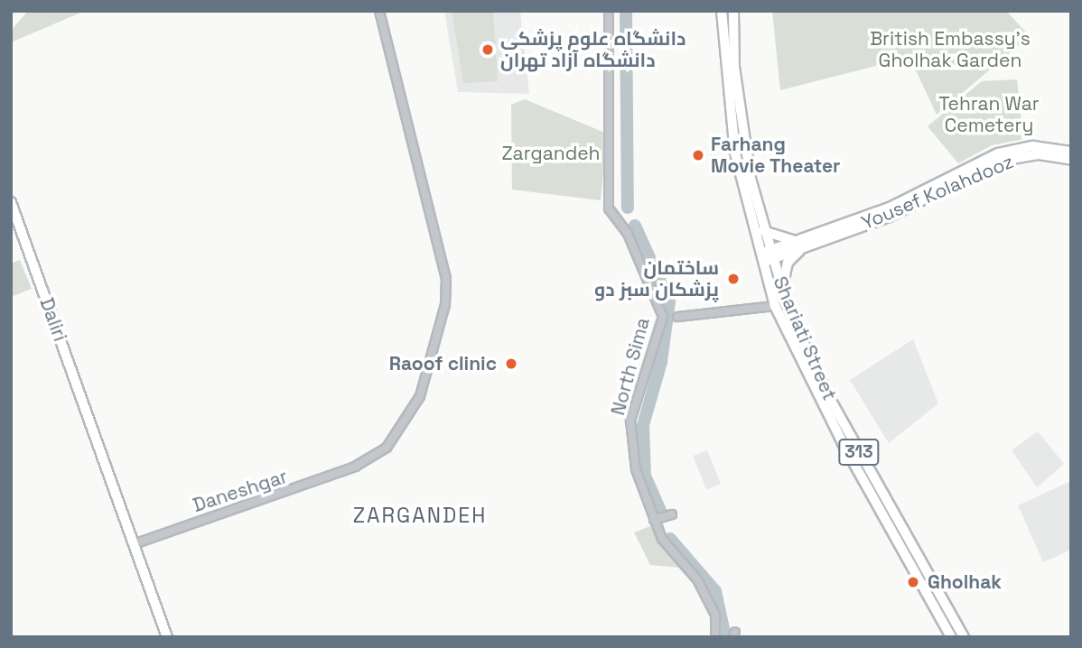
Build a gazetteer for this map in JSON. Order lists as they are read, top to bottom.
{
  "streets": {
    "main road": [
      "Yousef Kolahdooz",
      "Daliri",
      "Shariati Street",
      "313"
    ],
    "street": ["North Sima", "Daneshgar"]
  },
  "crossings": [
    ["Yousef Kolahdooz", "Shariati Street"],
    ["Daliri", "Daneshgar"]
  ],
  "districts": ["ZARGANDEH"],
  "parks": ["British Embassy's Gholhak Garden", "Tehran War Cemetery", "Zargandeh"],
  "places": [
    "دانشگاه علوم پزشکی دانشگاه آزاد تهران",
    "Farhang Movie Theater",
    "ساختمان پزشکان سبز دو",
    "Raoof clinic",
    "Gholhak"
  ]
}
